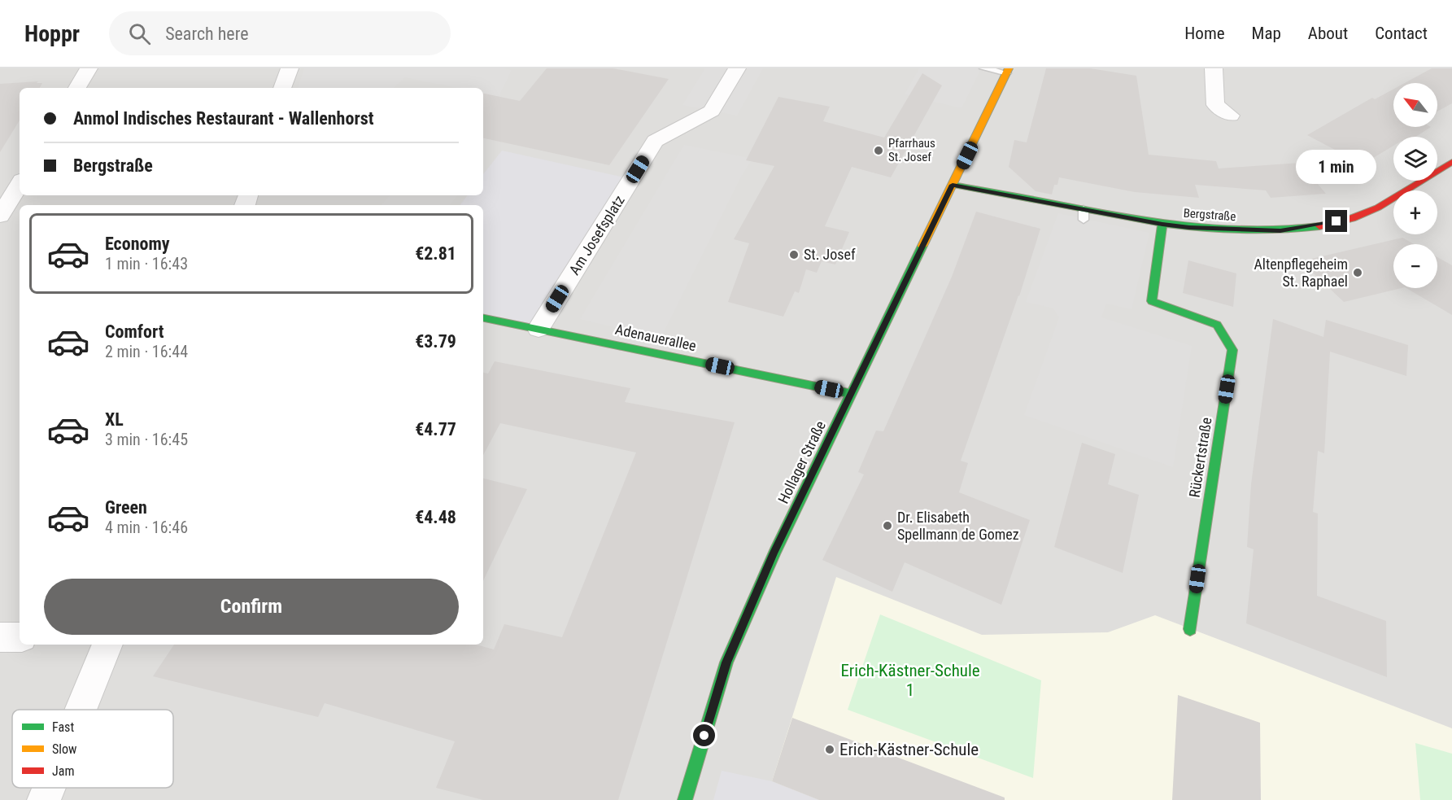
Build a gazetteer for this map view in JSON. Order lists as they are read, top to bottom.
{
  "streets": {
    "street": [
      "Bergstraße",
      "Am Josefsplatz",
      "Adenauerallee",
      "Rückertstraße",
      "Hollager Straße"
    ]
  },
  "crossings": [
    ["Bergstraße", "Rückertstraße"],
    ["Bergstraße", "Hollager Straße"],
    ["Am Josefsplatz", "Adenauerallee"],
    ["Adenauerallee", "Hollager Straße"]
  ],
  "parks": ["Erich-Kästner-Schule 1"],
  "places": [
    "Pfarrhaus St. Josef",
    "St. Josef",
    "Altenpflegeheim St. Raphael",
    "Dr. Elisabeth Spellmann de Gomez",
    "Erich-Kästner-Schule"
  ],
  "legend": ["Fast", "Slow", "Jam"],
  "north": "top left",
  "page": {
    "header": "Hoppr",
    "search": "Search here",
    "nav": [
      "Home",
      "Map",
      "About",
      "Contact"
    ],
    "map_buttons": ["+", "−"],
    "banner": ["Anmol Indisches Restaurant - Wallenhorst", "Bergstraße"],
    "bubble": "1 min",
    "list": [
      {
        "name": "Economy",
        "note": "1 min · 16:43",
        "value": "€2.81"
      },
      {
        "name": "Comfort",
        "note": "2 min · 16:44",
        "value": "€3.79"
      },
      {
        "name": "XL",
        "note": "3 min · 16:45",
        "value": "€4.77"
      },
      {
        "name": "Green",
        "note": "4 min · 16:46",
        "value": "€4.48"
      }
    ],
    "buttons": "Confirm"
  }
}
